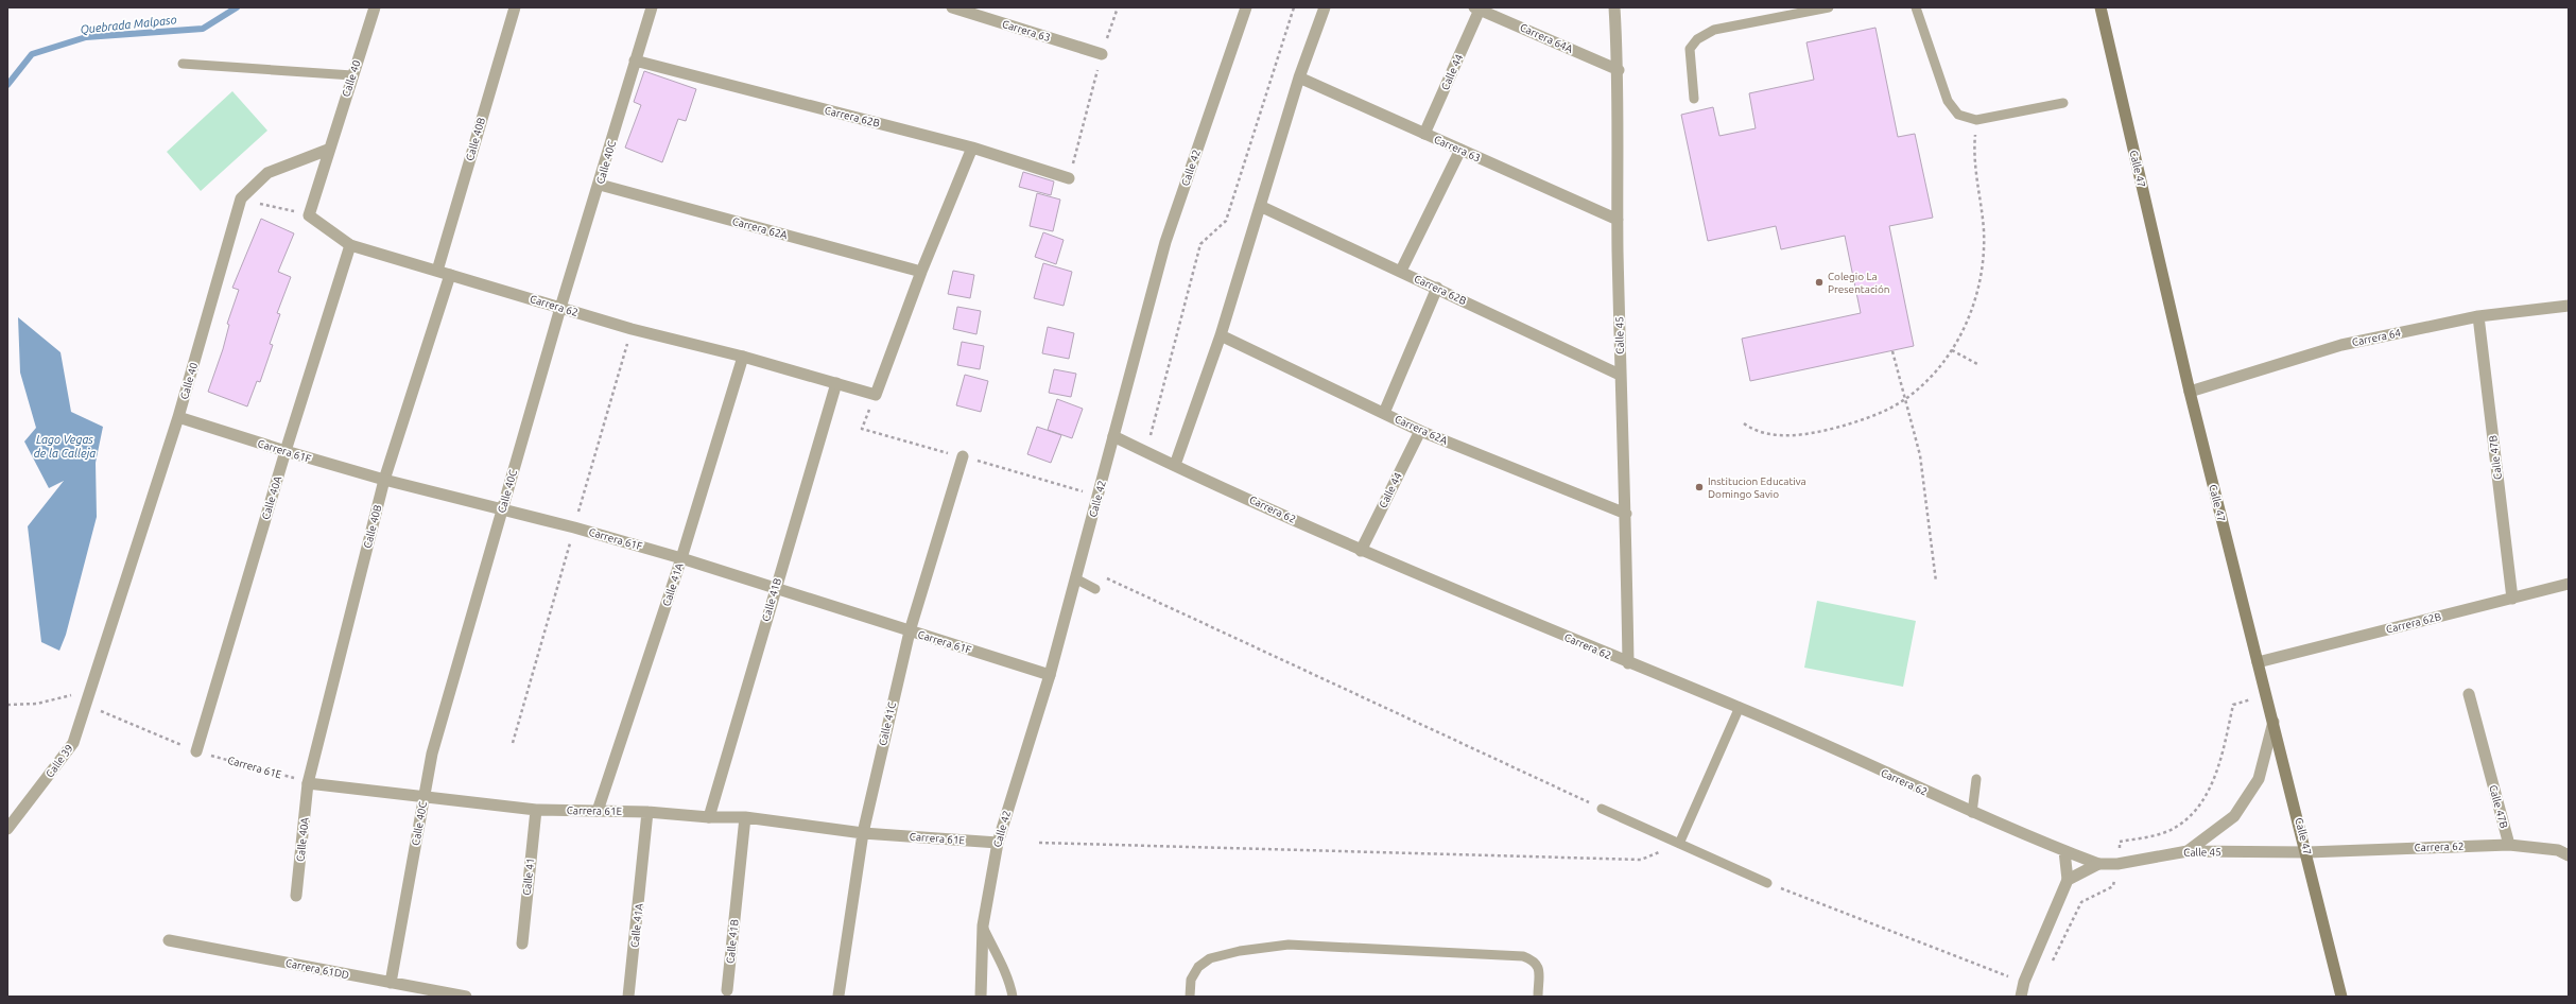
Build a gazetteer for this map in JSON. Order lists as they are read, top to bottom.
{
  "streets": {
    "main road": ["Calle 47"],
    "street": [
      "Carrera 63",
      "Carrera 64A",
      "Calle 44",
      "Calle 40",
      "Carrera 62B",
      "Calle 40B",
      "Calle 40C",
      "Calle 42",
      "Carrera 62A",
      "Carrera 62",
      "Calle 45",
      "Carrera 64",
      "Carrera 61F",
      "Calle 47B",
      "Calle 40A",
      "Calle 41A",
      "Calle 41B",
      "Calle 41C",
      "Calle 39",
      "Carrera 61E",
      "Calle 41",
      "Carrera 61DD"
    ]
  },
  "crossings": [
    ["Carrera 63", "Calle 44"],
    ["Carrera 63", "Calle 45"],
    ["Carrera 64A", "Calle 44"],
    ["Carrera 64A", "Calle 45"],
    ["Calle 44", "Carrera 62A"],
    ["Calle 44", "Carrera 62"],
    ["Calle 40", "Carrera 62"],
    ["Calle 40", "Carrera 61F"],
    ["Calle 40", "Calle 39"],
    ["Carrera 62B", "Calle 40C"],
    ["Carrera 62B", "Calle 47"],
    ["Carrera 62B", "Calle 45"],
    ["Carrera 62B", "Calle 47B"],
    ["Calle 40B", "Carrera 62"],
    ["Calle 40B", "Carrera 61F"],
    ["Calle 40B", "Calle 40A"],
    ["Calle 40B", "Carrera 61E"],
    ["Calle 40C", "Carrera 62A"],
    ["Calle 40C", "Carrera 62"],
    ["Calle 40C", "Carrera 61F"],
    ["Calle 40C", "Carrera 61E"],
    ["Calle 40C", "Carrera 61DD"],
    ["Calle 42", "Carrera 62"],
    ["Calle 42", "Carrera 61F"],
    ["Calle 42", "Carrera 61E"],
    ["Calle 47", "Carrera 62"],
    ["Calle 47", "Calle 45"],
    ["Calle 47", "Carrera 64"],
    ["Carrera 62A", "Carrera 62"],
    ["Carrera 62A", "Calle 45"],
    ["Carrera 62", "Calle 45"],
    ["Carrera 62", "Calle 47B"],
    ["Carrera 62", "Calle 40A"],
    ["Carrera 62", "Calle 41A"],
    ["Carrera 62", "Calle 41B"],
    ["Carrera 64", "Calle 47B"],
    ["Carrera 61F", "Calle 40A"],
    ["Carrera 61F", "Calle 41A"],
    ["Carrera 61F", "Calle 41B"],
    ["Carrera 61F", "Calle 41C"],
    ["Calle 40A", "Carrera 61E"],
    ["Calle 41A", "Carrera 61E"],
    ["Calle 41B", "Carrera 61E"],
    ["Calle 41C", "Carrera 61E"],
    ["Calle 39", "Carrera 61E"],
    ["Carrera 61E", "Calle 41"]
  ],
  "water": ["Quebrada Malpaso", "Lago Vegas de la Calleja"],
  "places": ["Colegio La Presentación", "Institucion Educativa Domingo Savio"]
}
